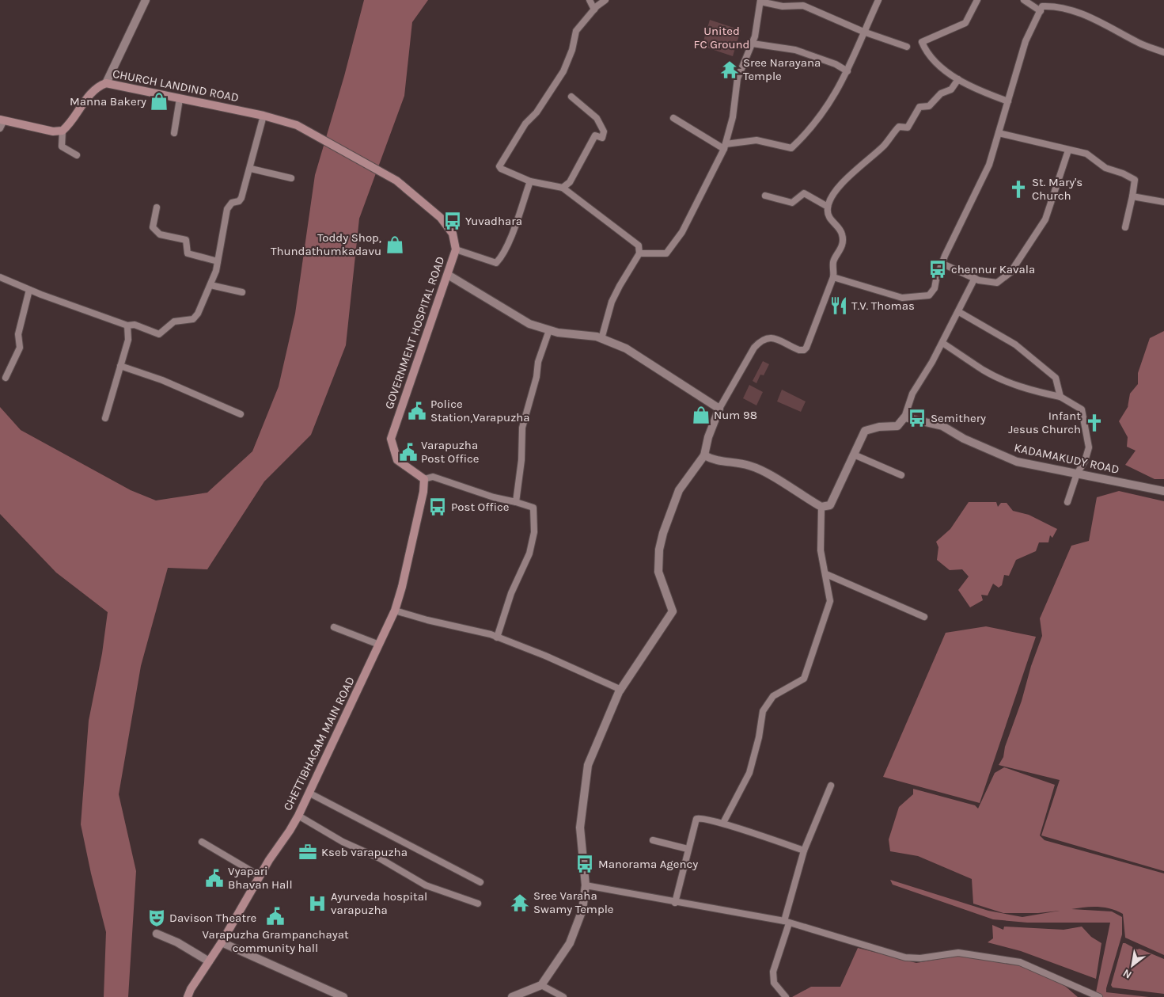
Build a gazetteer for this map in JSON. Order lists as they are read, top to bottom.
{
  "streets": {
    "main road": ["CHURCH LANDIND ROAD", "GOVERNMENT HOSPITAL ROAD", "CHETTIBHAGAM MAIN ROAD"],
    "street": ["KADAMAKUDY ROAD"]
  },
  "crossings": [
    ["CHURCH LANDIND ROAD", "GOVERNMENT HOSPITAL ROAD"],
    ["GOVERNMENT HOSPITAL ROAD", "CHETTIBHAGAM MAIN ROAD"]
  ],
  "parks": ["United FC Ground"],
  "places": {
    "temple": ["Sree Narayana Temple", "Sree Varaha Swamy Temple"],
    "shop": ["Manna Bakery", "Toddy Shop, Thundathumkadavu", "Num 98"],
    "church": ["St. Mary's Church", "Infant Jesus Church"],
    "bus stop": [
      "Yuvadhara",
      "chennur Kavala",
      "Semithery",
      "Post Office",
      "Manorama Agency"
    ],
    "restaurant": ["T.V. Thomas"],
    "public building": [
      "Police Station,Varapuzha",
      "Varapuzha Post Office",
      "Vyapari Bhavan Hall",
      "Varapuzha Grampanchayat community hall"
    ],
    "office": ["Kseb varapuzha"],
    "hospital": ["Ayurveda hospital varapuzha"],
    "theatre": ["Davison Theatre"]
  },
  "north": "bottom left"
}
